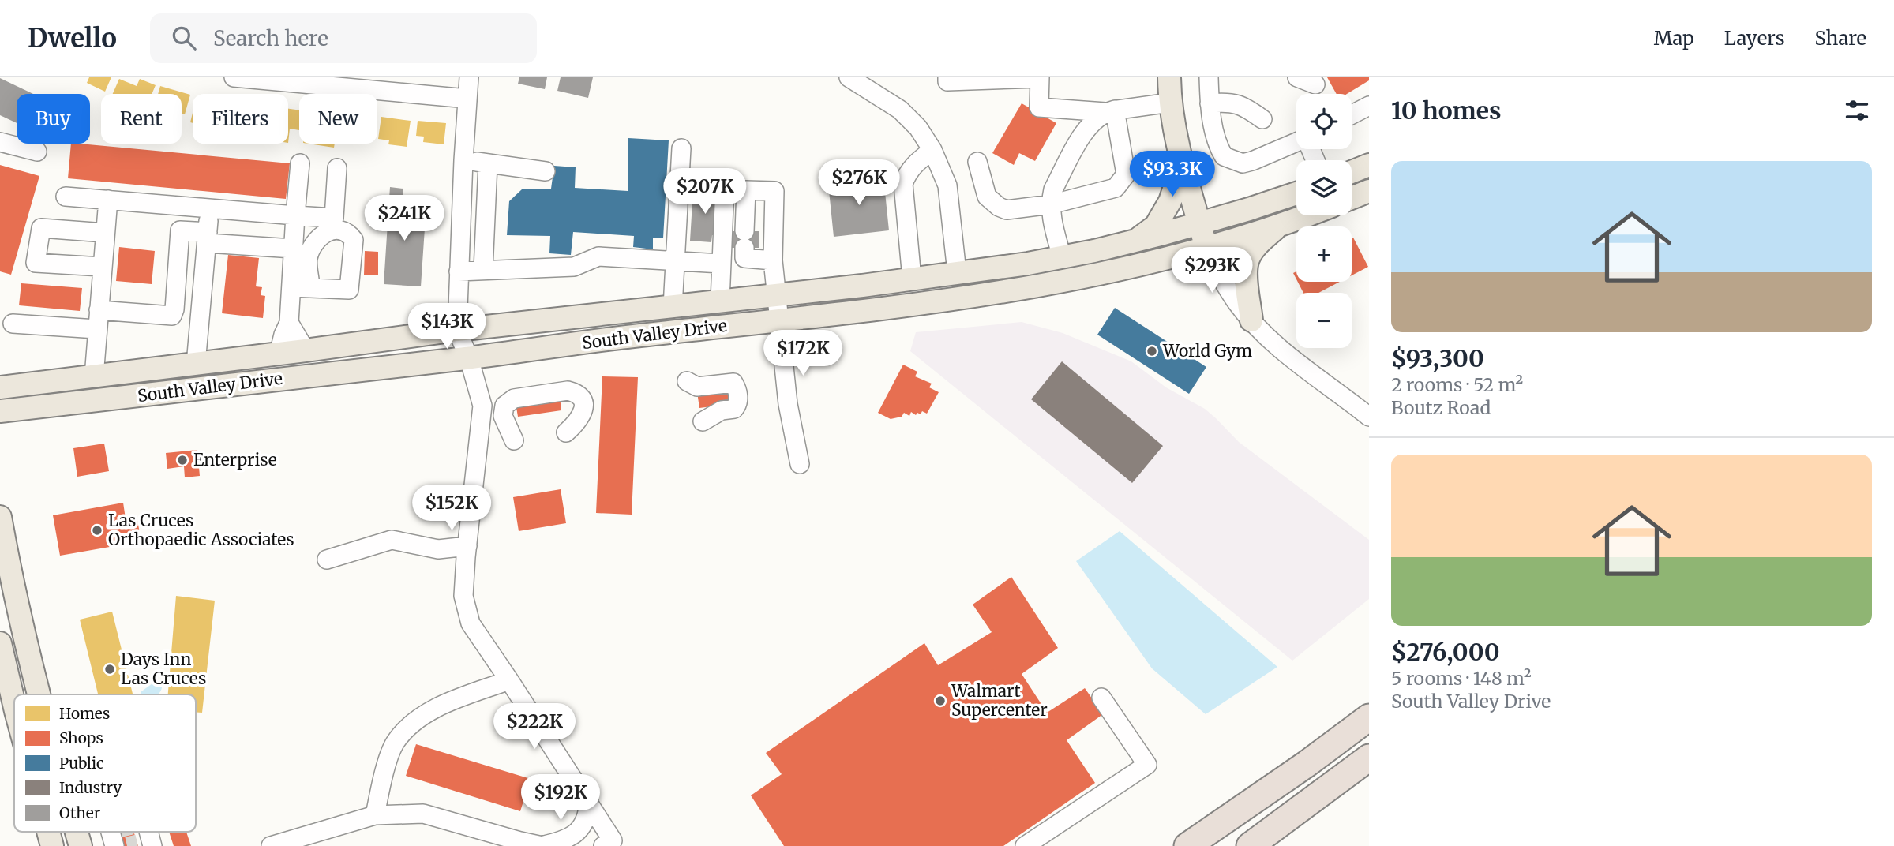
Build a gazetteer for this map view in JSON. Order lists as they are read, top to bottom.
{
  "streets": {
    "main road": ["South Valley Drive"]
  },
  "places": [
    "World Gym",
    "Enterprise",
    "Las Cruces Orthopaedic Associates",
    "Days Inn Las Cruces",
    "Walmart Supercenter"
  ],
  "legend": [
    "Homes",
    "Shops",
    "Public",
    "Industry",
    "Other"
  ],
  "page": {
    "header": "Dwello",
    "search": "Search here",
    "nav": ["Map", "Layers", "Share"],
    "heading": "10 homes",
    "map_buttons": ["+", "−"],
    "chip": [
      "Buy",
      "Rent",
      "Filters",
      "New"
    ],
    "list": [
      {
        "name": "$93,300",
        "note": "2 rooms · 52 m² · Boutz Road"
      },
      {
        "name": "$276,000",
        "note": "5 rooms · 148 m² · South Valley Drive"
      }
    ],
    "price": [
      "$93.3K",
      "$276K",
      "$207K",
      "$241K",
      "$293K",
      "$143K",
      "$172K",
      "$152K",
      "$222K",
      "$192K"
    ]
  }
}
